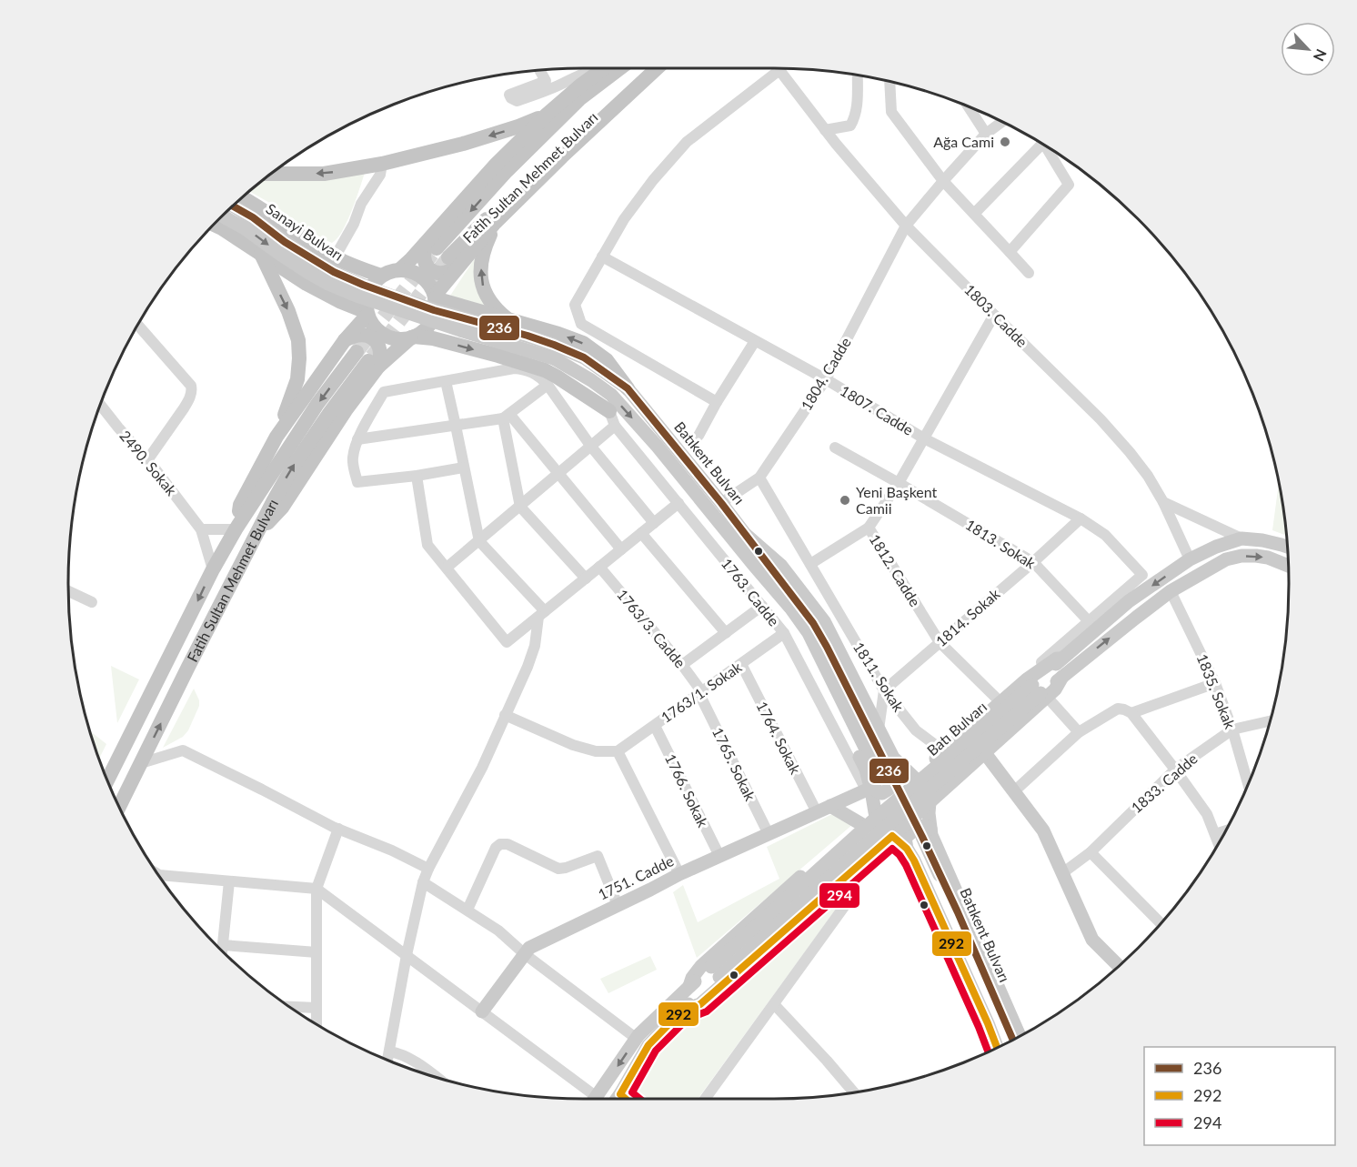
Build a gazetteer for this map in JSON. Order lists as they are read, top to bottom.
{
  "streets": {
    "highway": ["Fatih Sultan Mehmet Bulvarı"],
    "main road": [
      "Sanayi Bulvarı",
      "Batıkent Bulvarı",
      "Batı Bulvarı",
      "1751. Cadde"
    ],
    "street": [
      "1803. Cadde",
      "1804. Cadde",
      "1807. Cadde",
      "2490. Sokak",
      "1813. Sokak",
      "1812. Cadde",
      "1763. Cadde",
      "1814. Sokak",
      "1763/3. Cadde",
      "1811. Sokak",
      "1835. Sokak",
      "1763/1. Sokak",
      "1764. Sokak",
      "1765. Sokak",
      "1833. Cadde",
      "1766. Sokak"
    ]
  },
  "crossings": [
    ["Fatih Sultan Mehmet Bulvarı", "2490. Sokak"],
    ["Sanayi Bulvarı", "Batıkent Bulvarı"],
    ["1803. Cadde", "1804. Cadde"],
    ["1803. Cadde", "1812. Cadde"],
    ["1803. Cadde", "Batı Bulvarı"],
    ["1804. Cadde", "1807. Cadde"],
    ["1804. Cadde", "Batıkent Bulvarı"],
    ["1804. Cadde", "1811. Sokak"],
    ["1807. Cadde", "1812. Cadde"],
    ["1807. Cadde", "1814. Sokak"],
    ["1807. Cadde", "1811. Sokak"],
    ["Batıkent Bulvarı", "1763. Cadde"],
    ["Batıkent Bulvarı", "1751. Cadde"],
    ["1813. Sokak", "1812. Cadde"],
    ["1813. Sokak", "1814. Sokak"],
    ["1813. Sokak", "1811. Sokak"],
    ["1812. Cadde", "1814. Sokak"],
    ["1812. Cadde", "1811. Sokak"],
    ["1763. Cadde", "1763/1. Sokak"],
    ["1763. Cadde", "1751. Cadde"],
    ["1814. Sokak", "1811. Sokak"],
    ["1763/3. Cadde", "1763/1. Sokak"],
    ["1763/3. Cadde", "1765. Sokak"],
    ["1835. Sokak", "Batı Bulvarı"],
    ["1835. Sokak", "1833. Cadde"],
    ["1763/1. Sokak", "1764. Sokak"],
    ["1763/1. Sokak", "1765. Sokak"],
    ["1763/1. Sokak", "1766. Sokak"],
    ["1764. Sokak", "1751. Cadde"],
    ["1765. Sokak", "1751. Cadde"],
    ["1766. Sokak", "1751. Cadde"]
  ],
  "places": ["Ağa Cami", "Yeni Başkent Camii"],
  "lines": ["transit line 236", "transit line 292", "transit line 294"],
  "legend": ["236", "292", "294"],
  "north": "bottom right"
}
